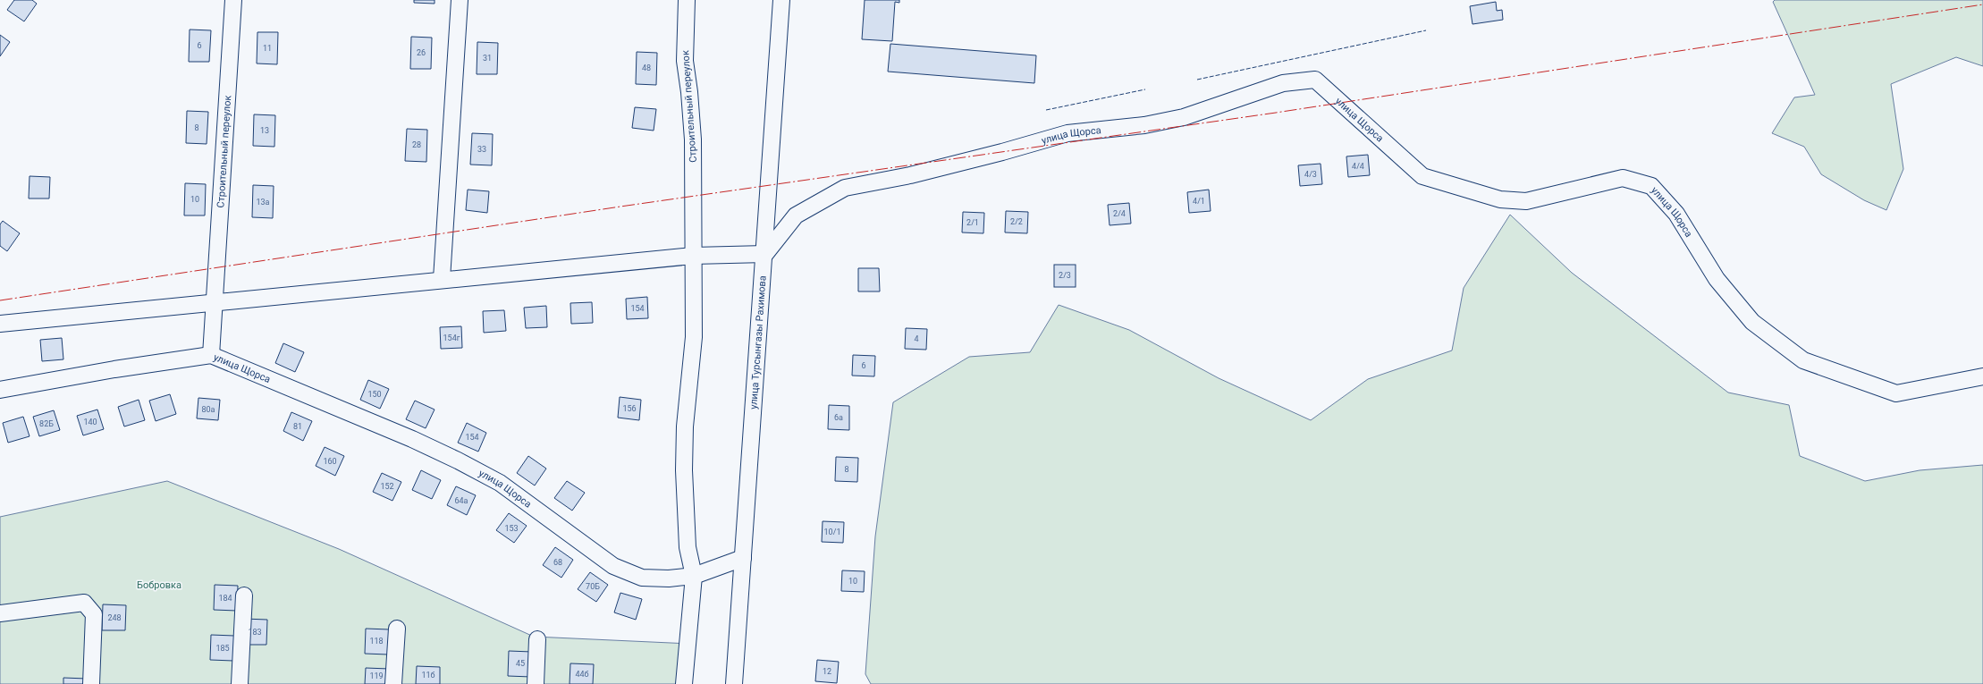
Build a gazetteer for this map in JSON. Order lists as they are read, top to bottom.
{
  "streets": {
    "street": ["Строительный переулок", "улица Щорса", "улица Турсынгазы Рахимова"]
  },
  "crossings": [
    ["Строительный переулок", "улица Щорса"],
    ["улица Щорса", "улица Турсынгазы Рахимова"]
  ],
  "parks": ["Бобровка"],
  "house_numbers": [
    "6",
    "11",
    "26",
    "31",
    "48",
    "8",
    "13",
    "28",
    "33",
    "4/4",
    "4/3",
    "10",
    "4/1",
    "13а",
    "2/4",
    "2/2",
    "2/1",
    "2/3",
    "154",
    "154г",
    "4",
    "6",
    "150",
    "156",
    "80а",
    "6а",
    "140",
    "82Б",
    "81",
    "154",
    "160",
    "8",
    "152",
    "64а",
    "153",
    "10/1",
    "68",
    "10",
    "70Б",
    "184",
    "248",
    "183",
    "118",
    "185",
    "45",
    "12",
    "44б",
    "11б",
    "119"
  ]
}
